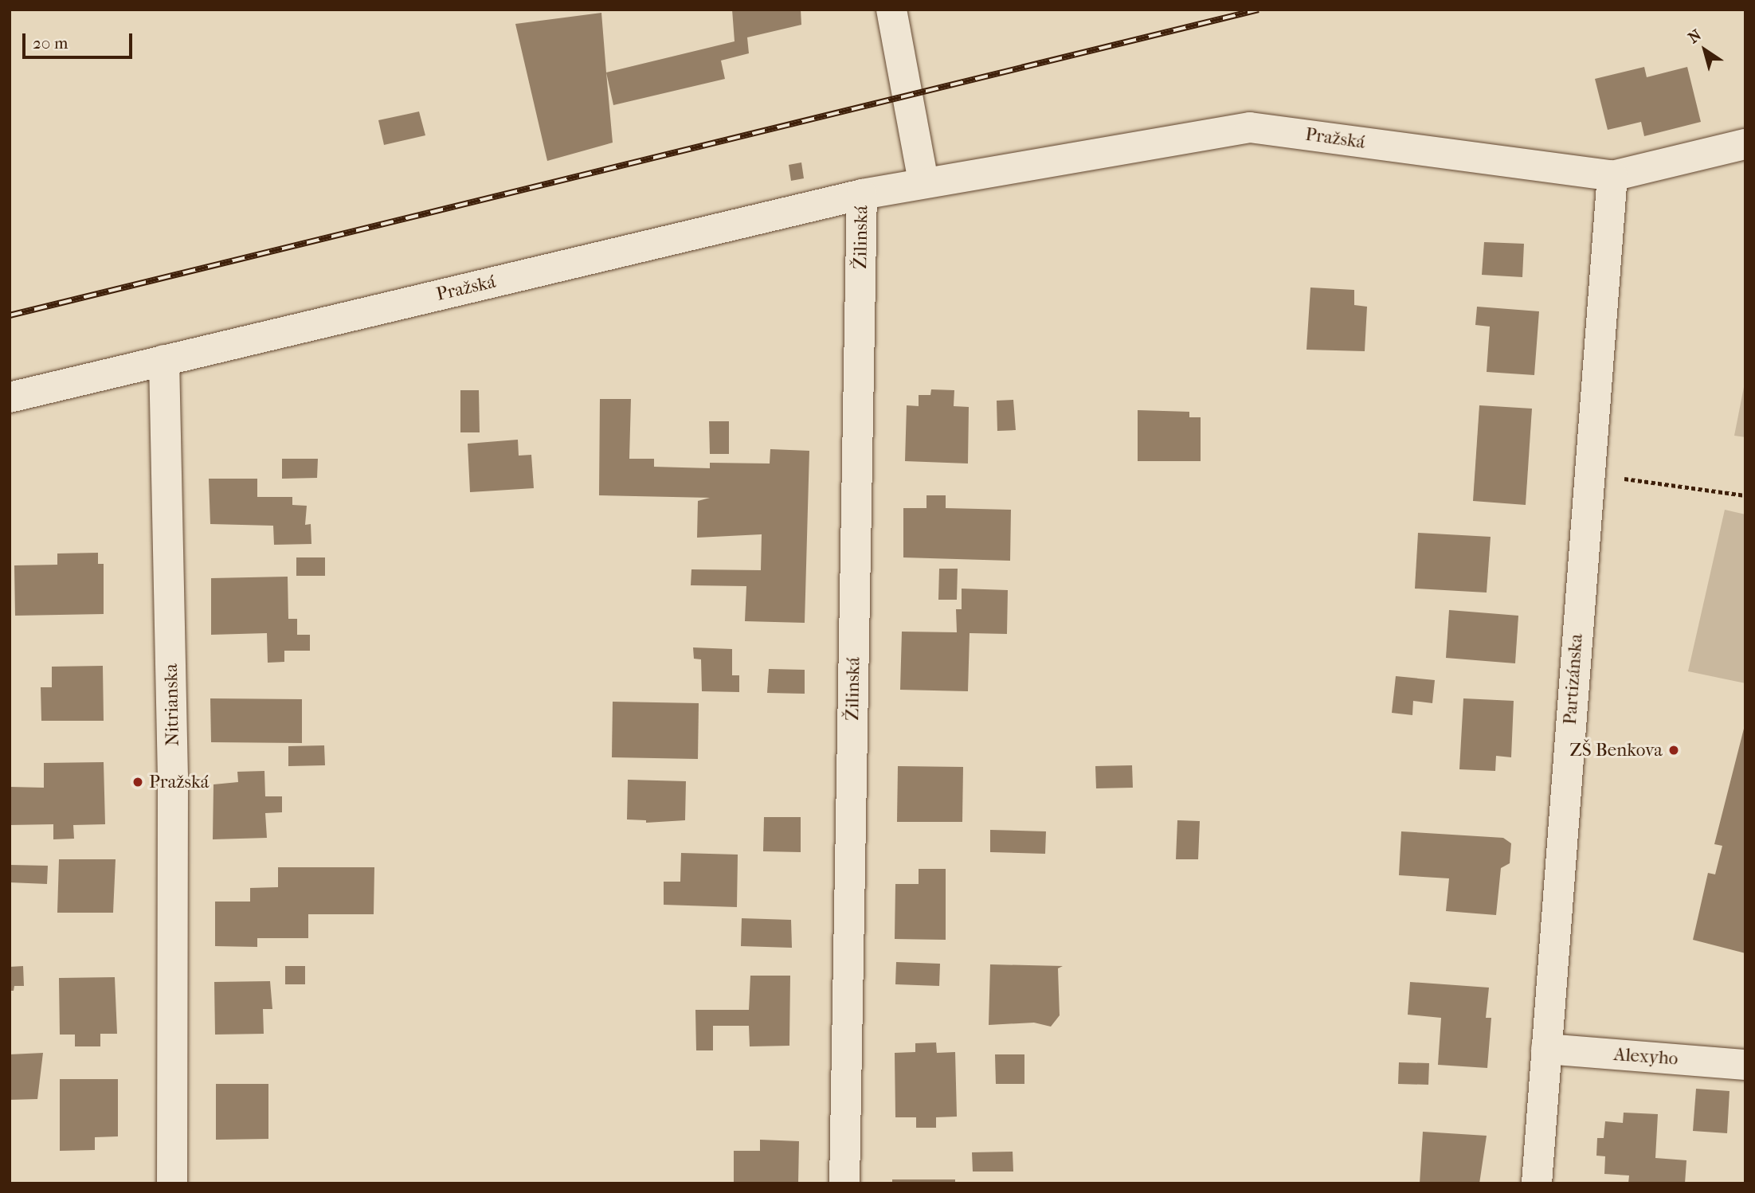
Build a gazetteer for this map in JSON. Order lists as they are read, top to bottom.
{
  "streets": {
    "street": [
      "Pražská",
      "Žilinská",
      "Partizánska",
      "Nitrianska",
      "Alexyho"
    ]
  },
  "crossings": [
    ["Pražská", "Žilinská"],
    ["Pražská", "Partizánska"],
    ["Pražská", "Nitrianska"],
    ["Partizánska", "Alexyho"]
  ],
  "places": ["ZŠ Benkova", "Pražská"],
  "scale_bar": "20 m",
  "north": "top left"
}
